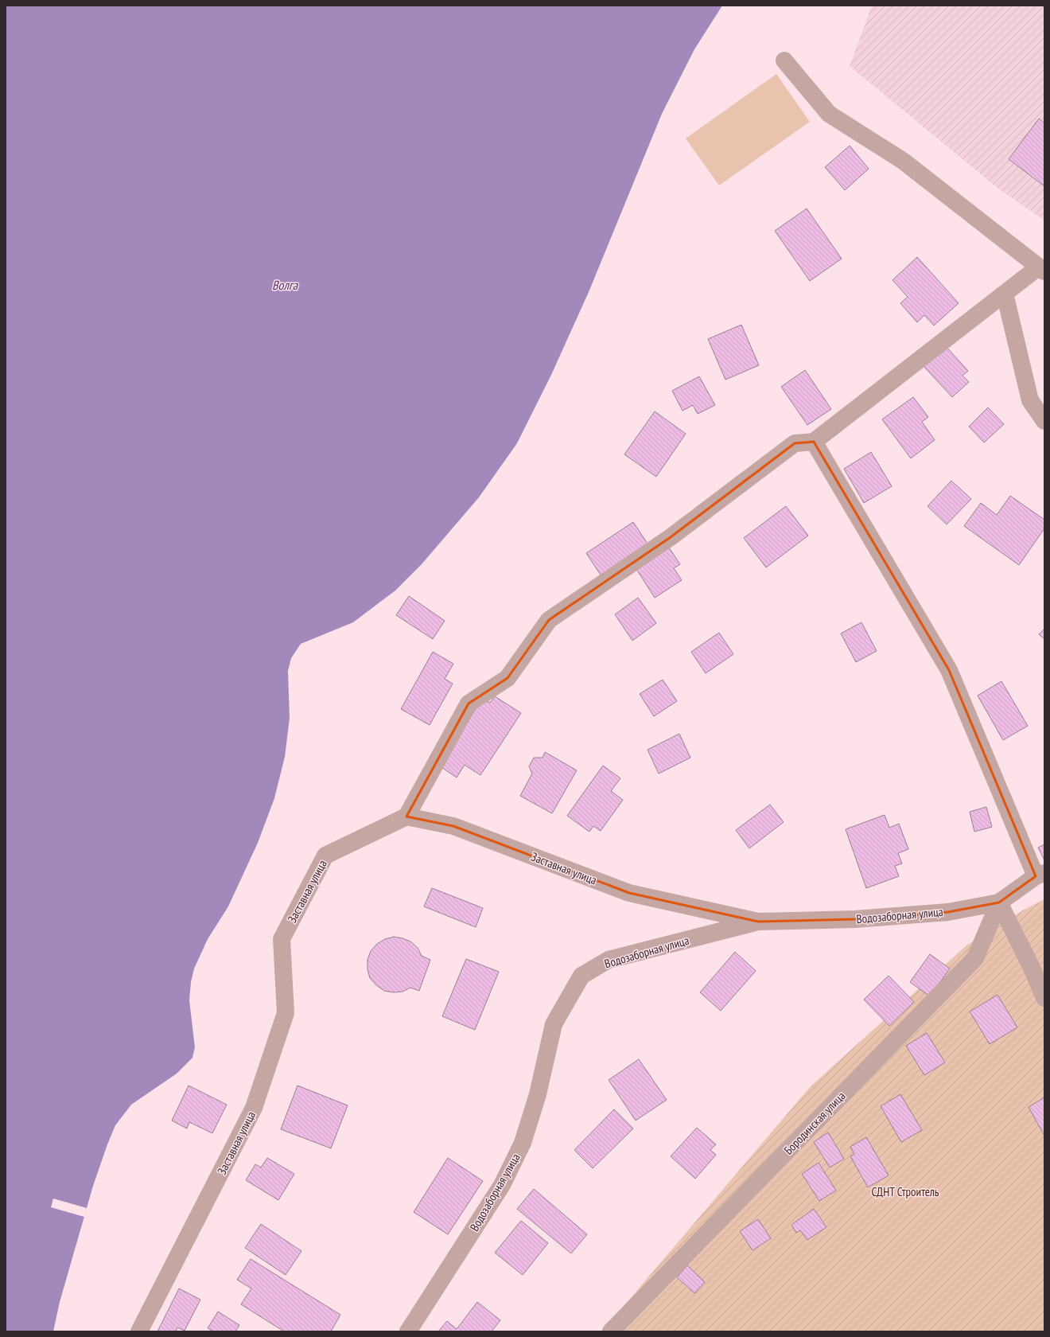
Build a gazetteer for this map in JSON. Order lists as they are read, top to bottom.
{
  "streets": {
    "street": ["Заставная улица", "Водозаборная улица", "Бородинская улица"]
  },
  "crossings": [
    ["Заставная улица", "Водозаборная улица"],
    ["Водозаборная улица", "Бородинская улица"]
  ],
  "water": ["Волга"],
  "parks": ["СДНТ Строитель"]
}
